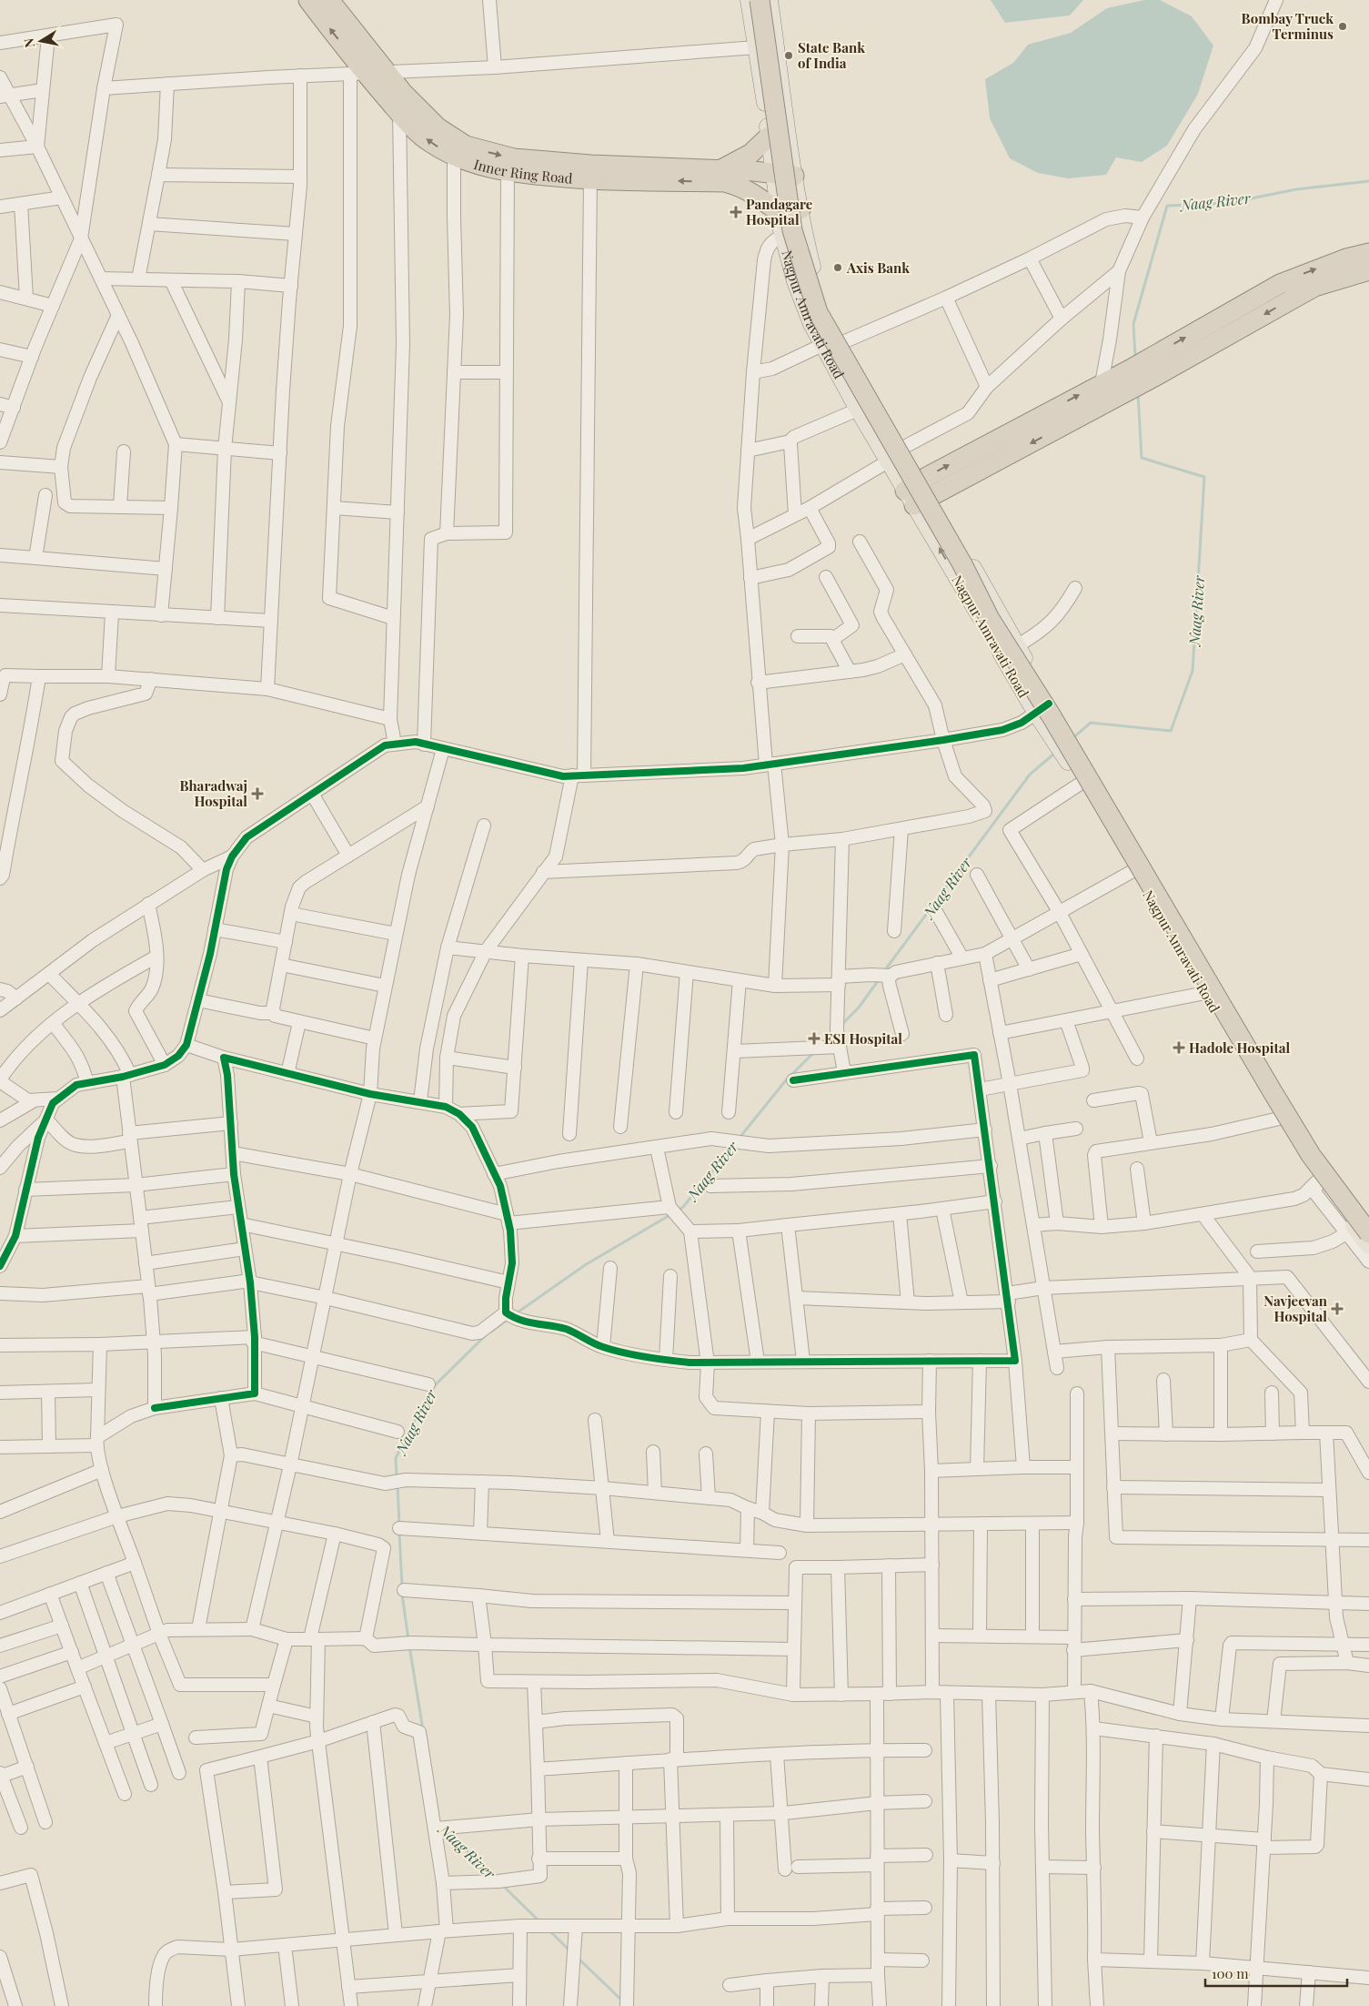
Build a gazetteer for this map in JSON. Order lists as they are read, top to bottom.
{
  "streets": {
    "highway": ["Inner Ring Road"],
    "main road": ["Nagpur Amravati Road"]
  },
  "crossings": [
    ["Inner Ring Road", "Nagpur Amravati Road"]
  ],
  "water": ["Naag River"],
  "places": {
    "other": ["Bombay Truck Terminus", "State Bank of India", "Axis Bank"],
    "health": [
      "Pandagare Hospital",
      "Bharadwaj Hospital",
      "ESI Hospital",
      "Hadole Hospital",
      "Navjeevan Hospital"
    ]
  },
  "scale_bar": "100 m",
  "north": "left"
}
